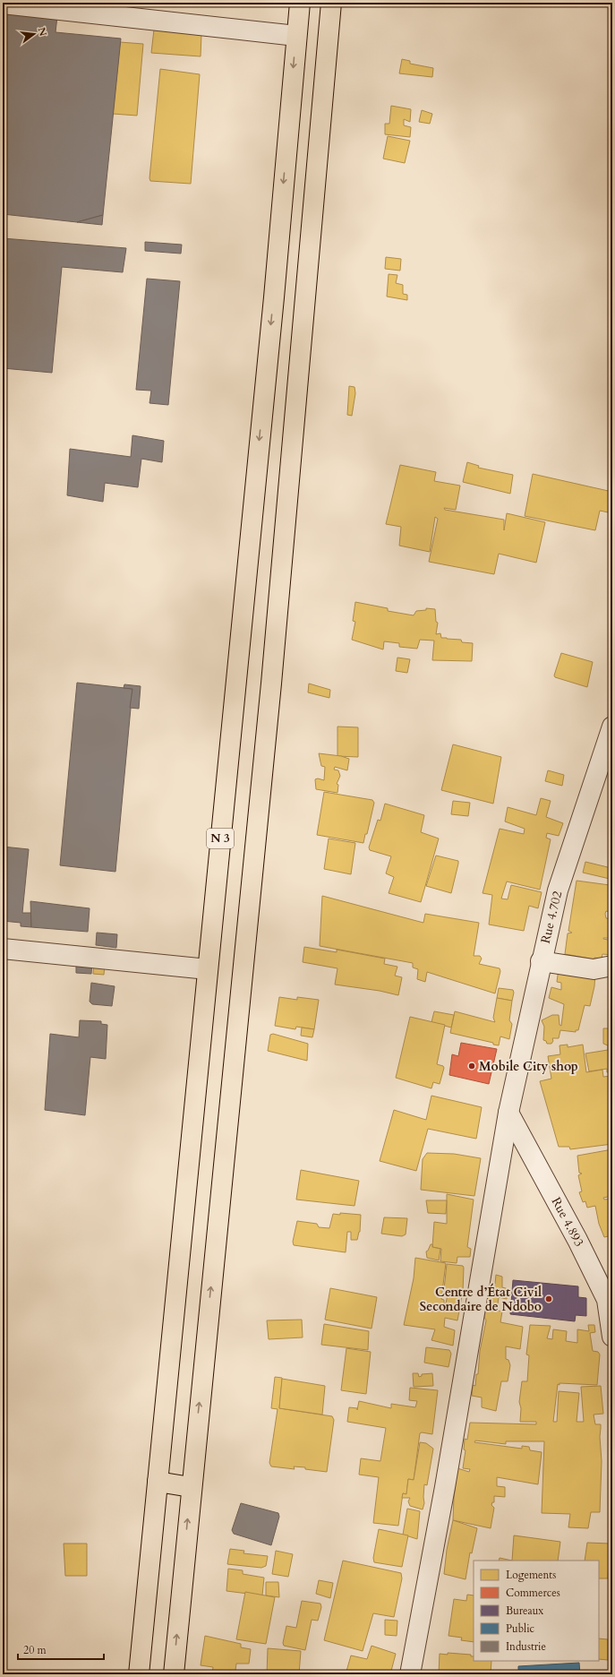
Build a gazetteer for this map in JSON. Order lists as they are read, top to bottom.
{
  "streets": {
    "highway": ["N 3"],
    "street": ["Rue 4.702", "Rue 4.893"]
  },
  "crossings": [
    ["Rue 4.702", "Rue 4.893"]
  ],
  "places": ["Mobile City shop", "Centre d’État Civil Secondaire de Ndobo"],
  "legend": [
    "Logements",
    "Commerces",
    "Bureaux",
    "Public",
    "Industrie"
  ],
  "scale_bar": "20 m",
  "north": "right"
}
